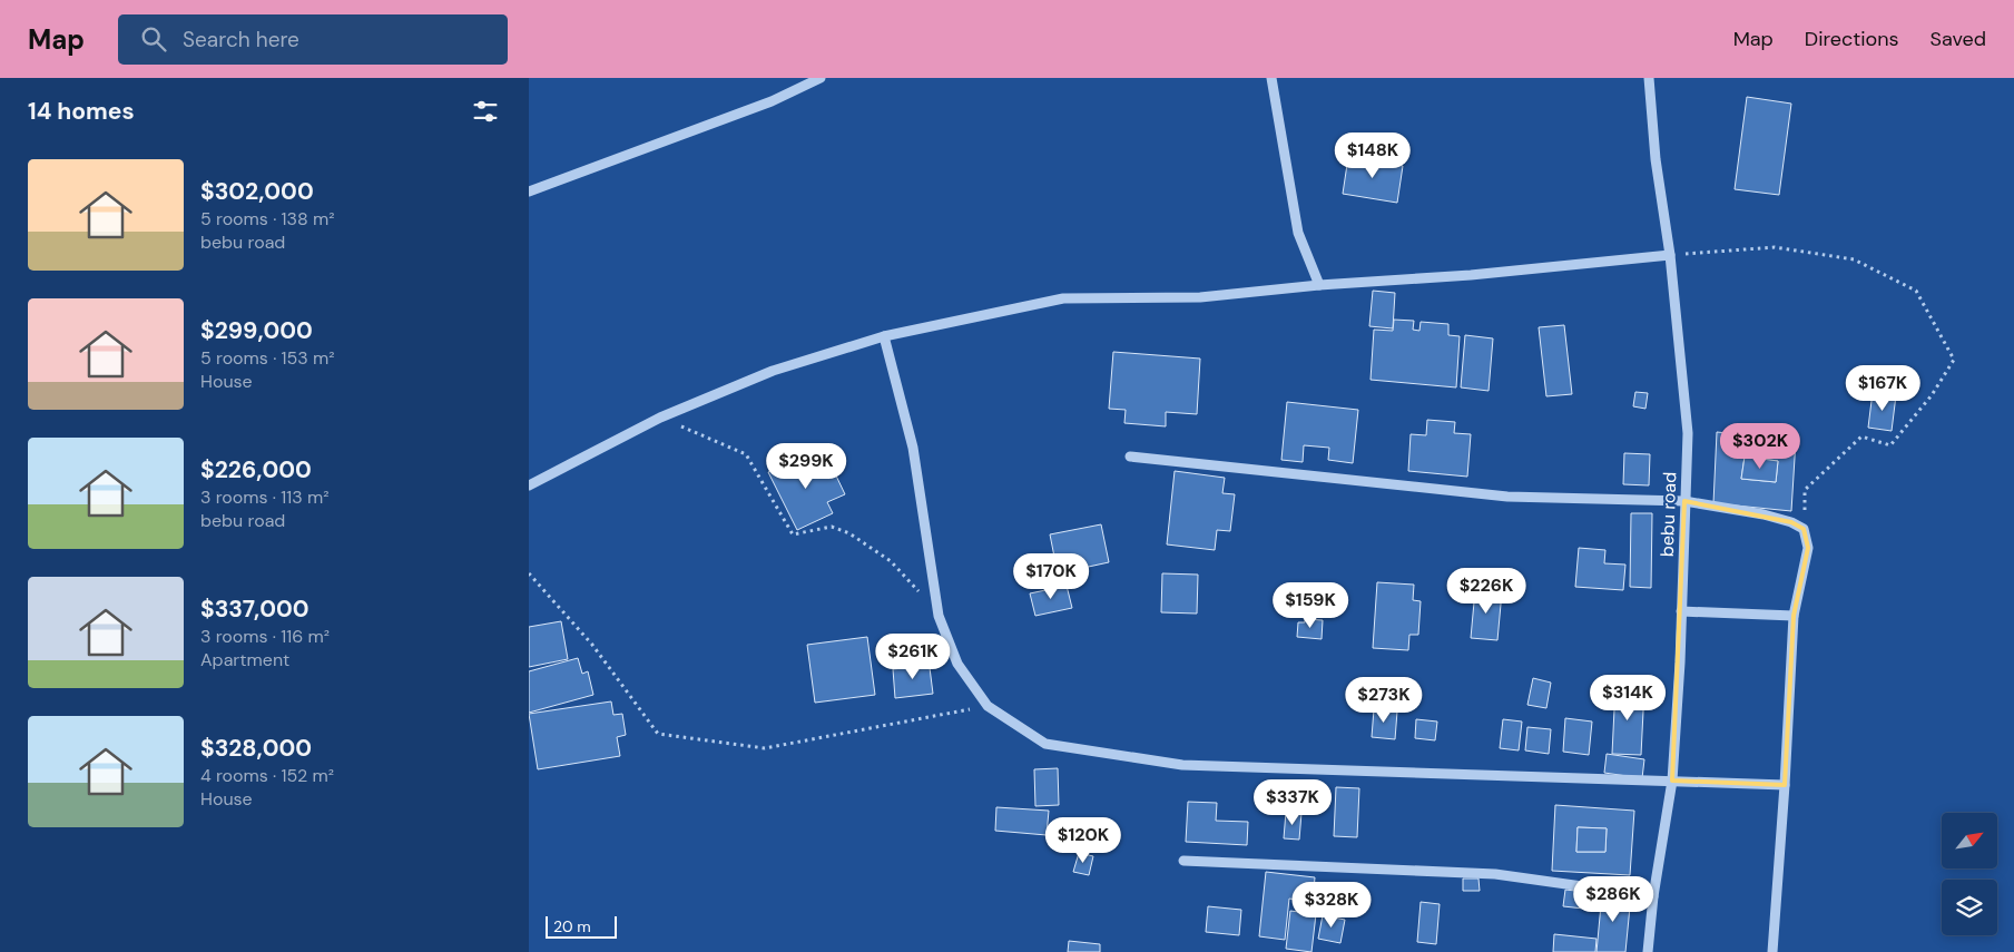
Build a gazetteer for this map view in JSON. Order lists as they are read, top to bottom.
{
  "streets": {
    "street": ["bebu road"]
  },
  "scale_bar": "20 m",
  "north": "top right",
  "page": {
    "header": "Map",
    "search": "Search here",
    "nav": ["Map", "Directions", "Saved"],
    "heading": "14 homes",
    "price": [
      "$148K",
      "$167K",
      "$302K",
      "$299K",
      "$170K",
      "$226K",
      "$159K",
      "$261K",
      "$314K",
      "$273K",
      "$337K",
      "$120K",
      "$286K",
      "$328K"
    ],
    "list": [
      {
        "name": "$302,000",
        "note": "5 rooms · 138 m² · bebu road"
      },
      {
        "name": "$299,000",
        "note": "5 rooms · 153 m² · House"
      },
      {
        "name": "$226,000",
        "note": "3 rooms · 113 m² · bebu road"
      },
      {
        "name": "$337,000",
        "note": "3 rooms · 116 m² · Apartment"
      },
      {
        "name": "$328,000",
        "note": "4 rooms · 152 m² · House"
      }
    ],
    "scale": "20 m"
  }
}
